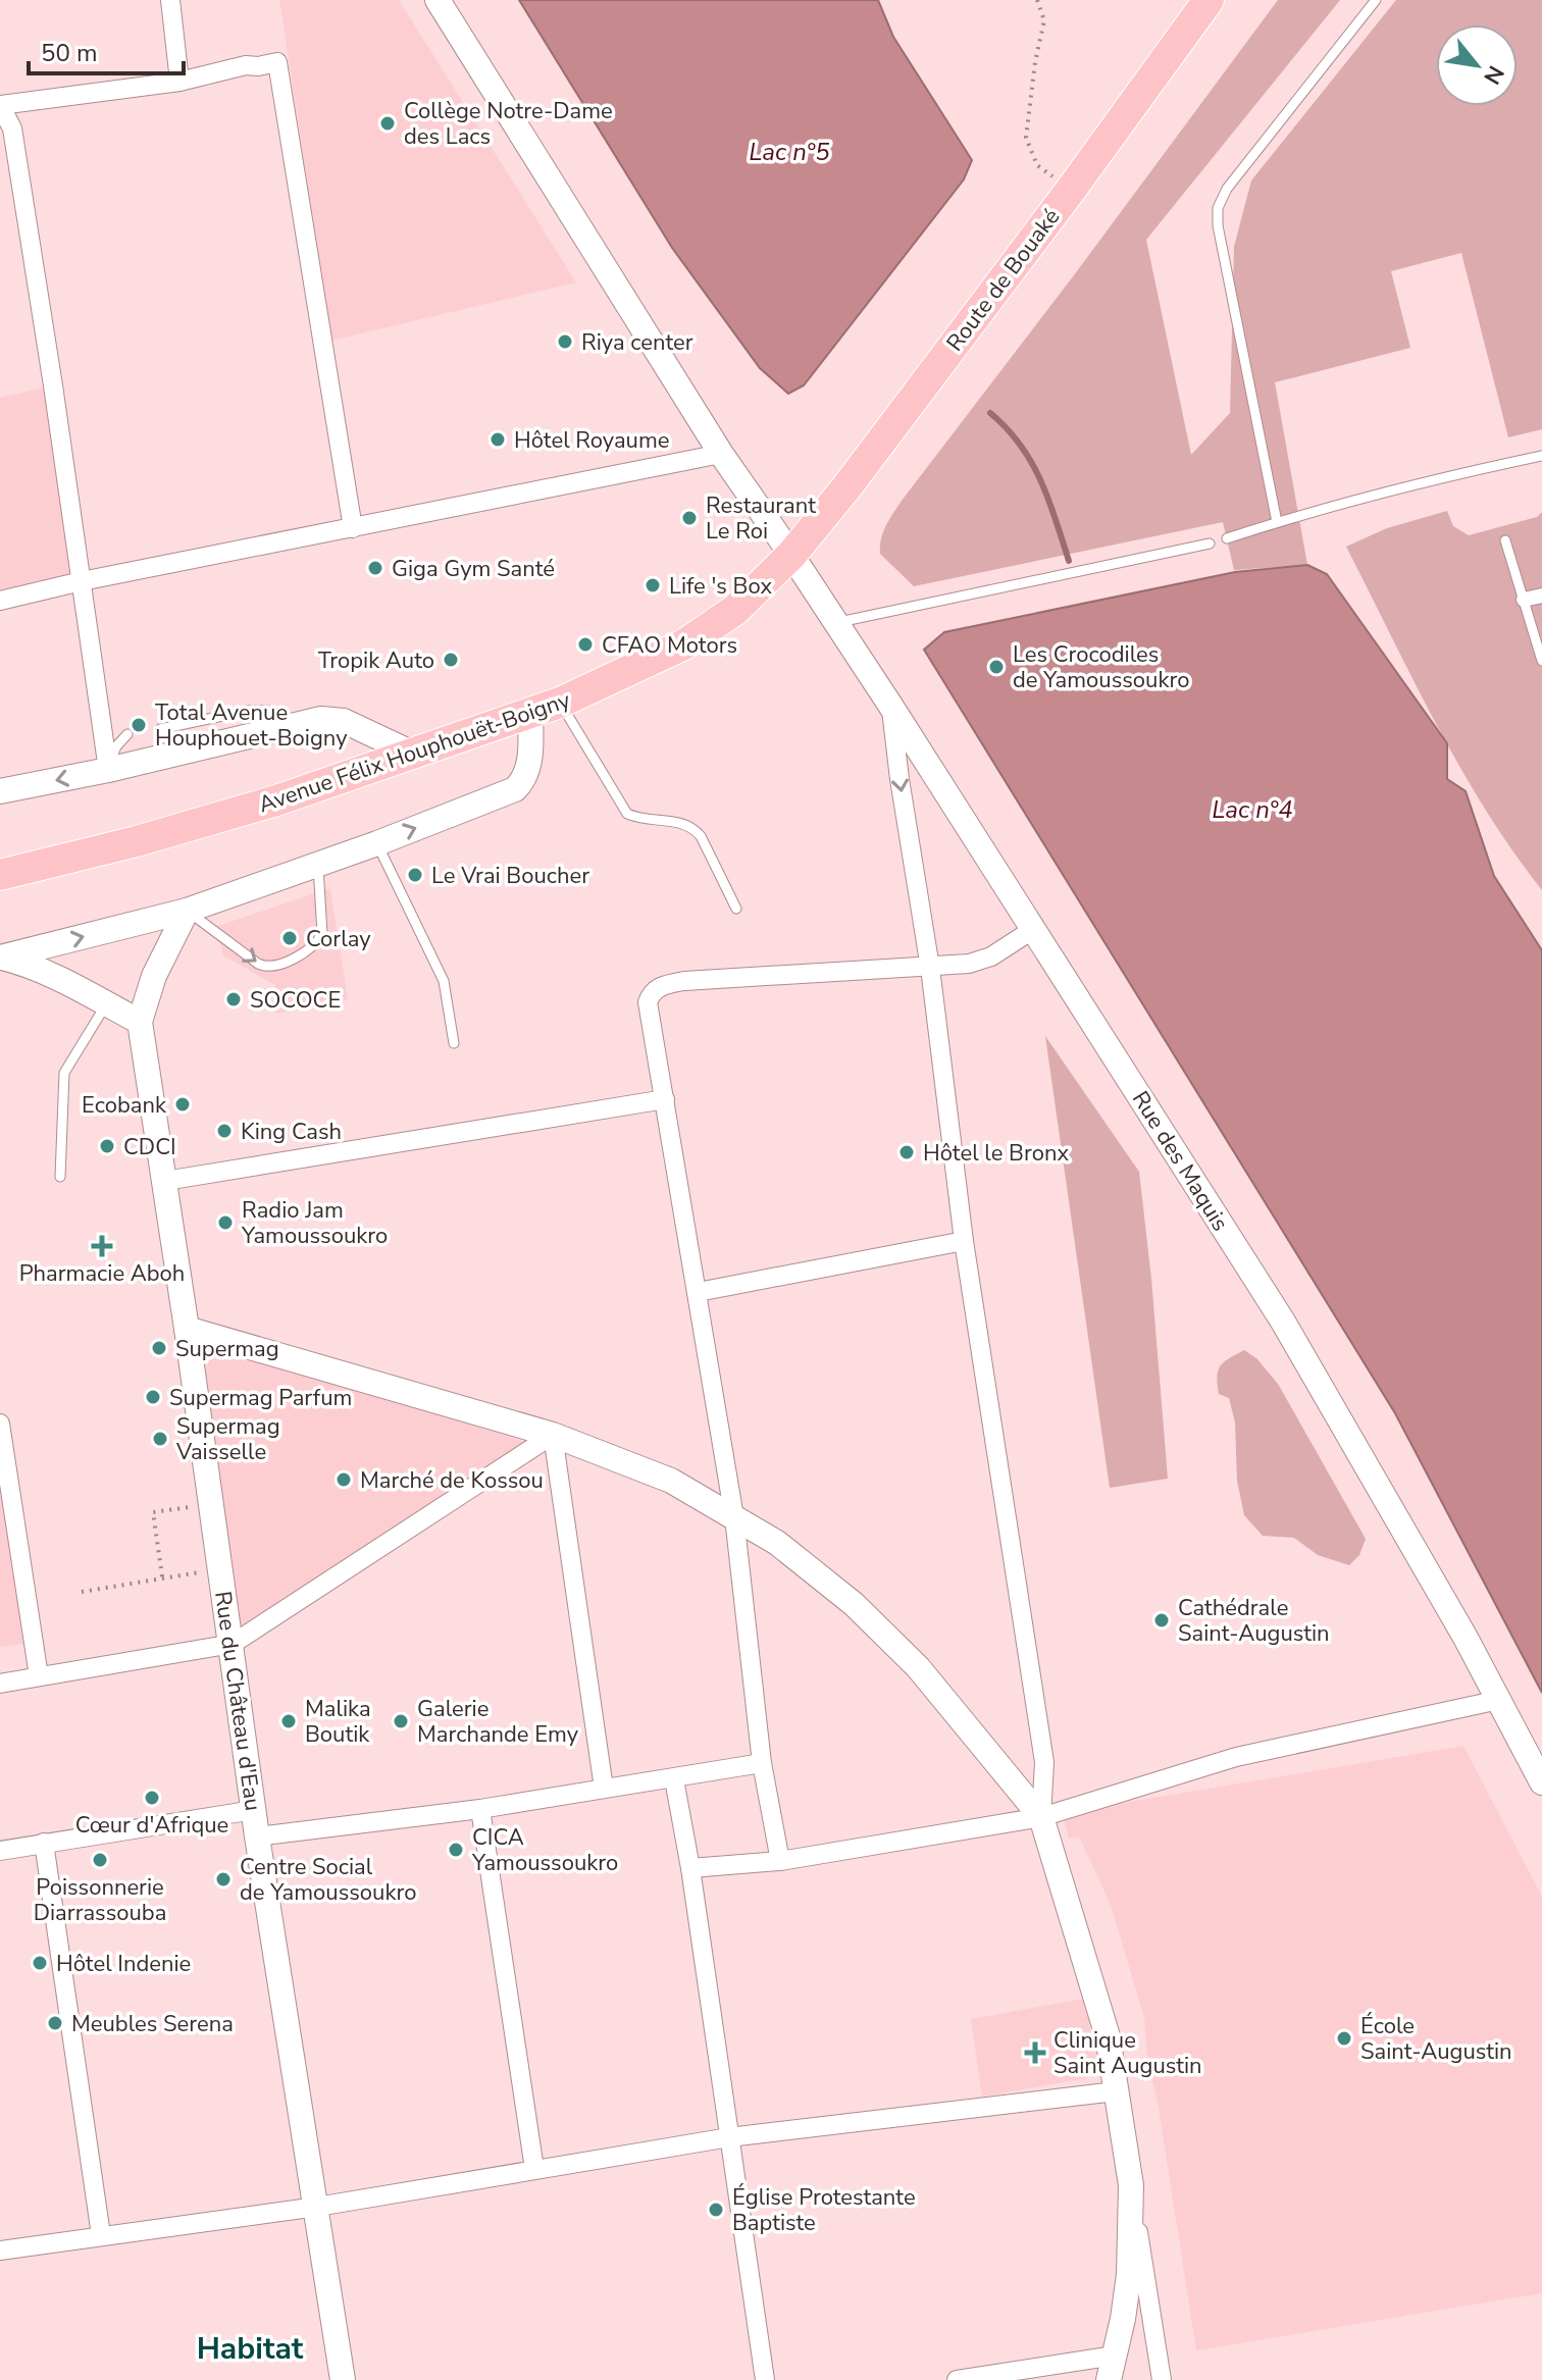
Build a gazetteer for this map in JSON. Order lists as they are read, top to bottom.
{
  "streets": {
    "highway": ["Route de Bouaké", "Avenue Félix Houphouët-Boigny"],
    "street": ["Rue des Maquis", "Rue du Château d'Eau"]
  },
  "crossings": [
    ["Route de Bouaké", "Avenue Félix Houphouët-Boigny"],
    ["Route de Bouaké", "Rue des Maquis"],
    ["Avenue Félix Houphouët-Boigny", "Rue des Maquis"]
  ],
  "districts": ["Habitat"],
  "water": ["Lac n°5", "Lac n°4"],
  "places": {
    "other": [
      "Collège Notre-Dame des Lacs",
      "Riya center",
      "Hôtel Royaume",
      "Restaurant Le Roi",
      "Giga Gym Santé",
      "Life 's Box",
      "CFAO Motors",
      "Tropik Auto",
      "Les Crocodiles de Yamoussoukro",
      "Total Avenue Houphouet-Boigny",
      "Le Vrai Boucher",
      "Corlay",
      "SOCOCE",
      "Ecobank",
      "King Cash",
      "CDCI",
      "Hôtel le Bronx",
      "Radio Jam Yamoussoukro",
      "Supermag",
      "Supermag Parfum",
      "Supermag Vaisselle",
      "Marché de Kossou",
      "Cathédrale Saint-Augustin",
      "Malika Boutik",
      "Galerie Marchande Emy",
      "Cœur d'Afrique",
      "CICA Yamoussoukro",
      "Poissonnerie Diarrassouba",
      "Centre Social de Yamoussoukro",
      "Hôtel Indenie",
      "Meubles Serena",
      "École Saint-Augustin",
      "Église Protestante Baptiste"
    ],
    "health": ["Pharmacie Aboh", "Clinique Saint Augustin"]
  },
  "scale_bar": "50 m",
  "north": "bottom right"
}
